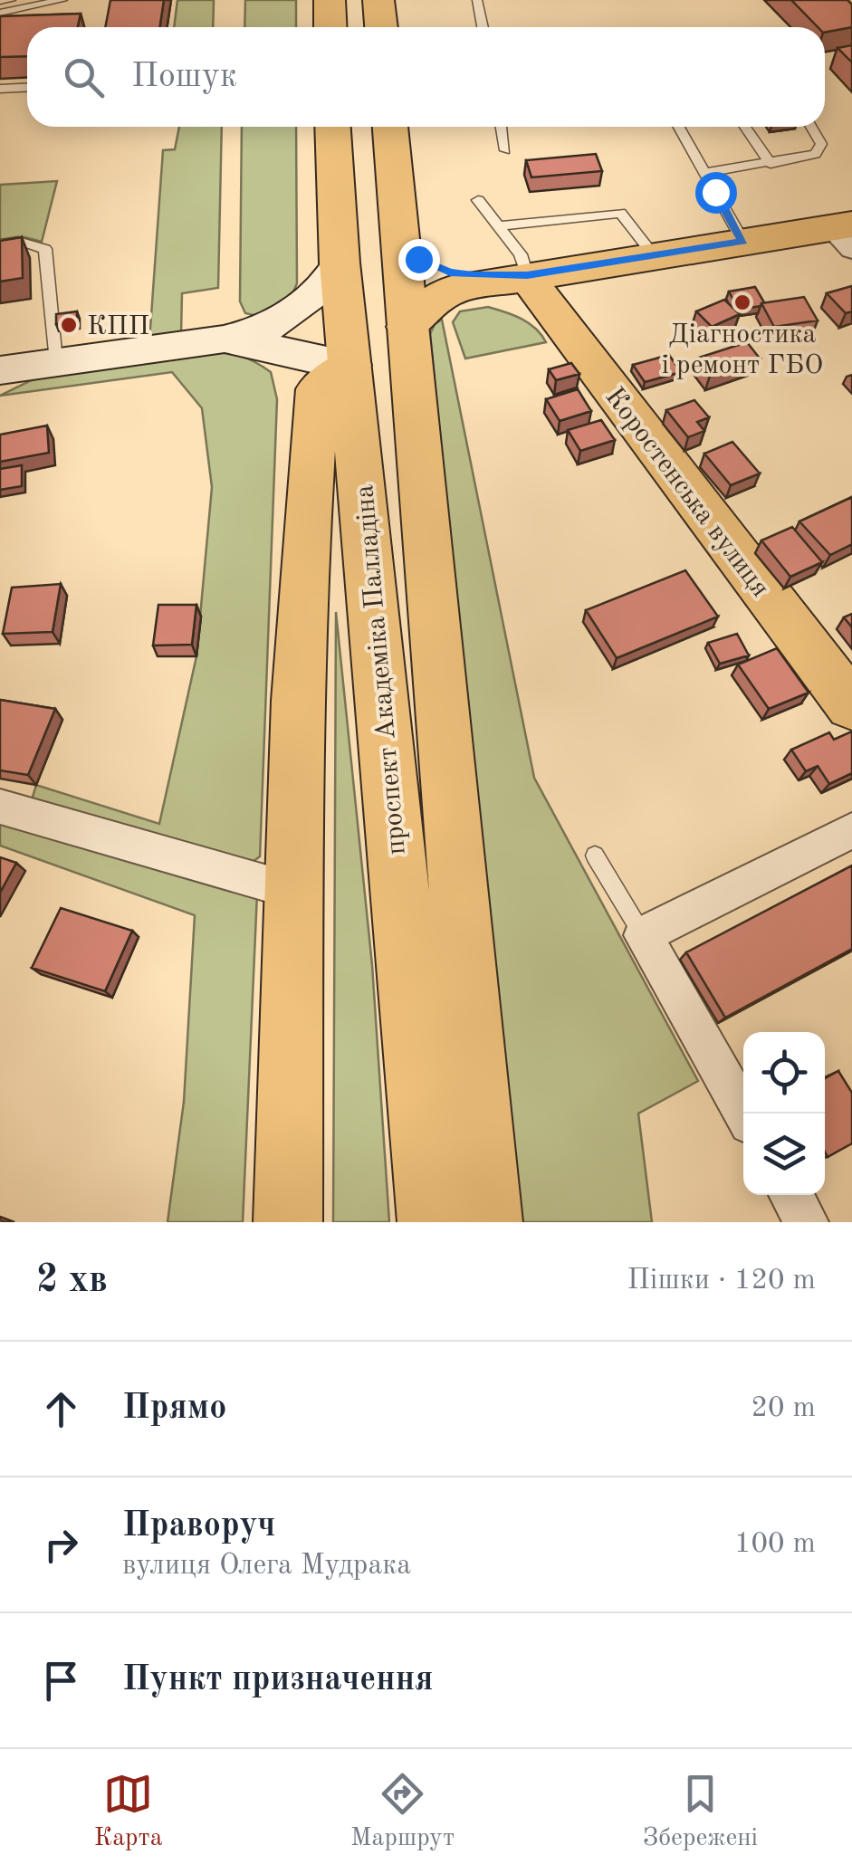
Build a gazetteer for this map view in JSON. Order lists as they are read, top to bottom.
{
  "streets": {
    "main road": ["Коростенська вулиця", "проспект Академіка Палладіна"]
  },
  "places": ["Діагностика і ремонт ГБО", "КПП"],
  "page": {
    "search": "Пошук",
    "heading": ["2 хв", "Пішки · 120 m"],
    "list": [
      ["Прямо", "20 m"],
      ["Праворуч", "вулиця Олега Мудрака", "100 m"],
      "Пункт призначення"
    ],
    "nav": ["Карта", "Маршрут", "Збережені"]
  }
}
